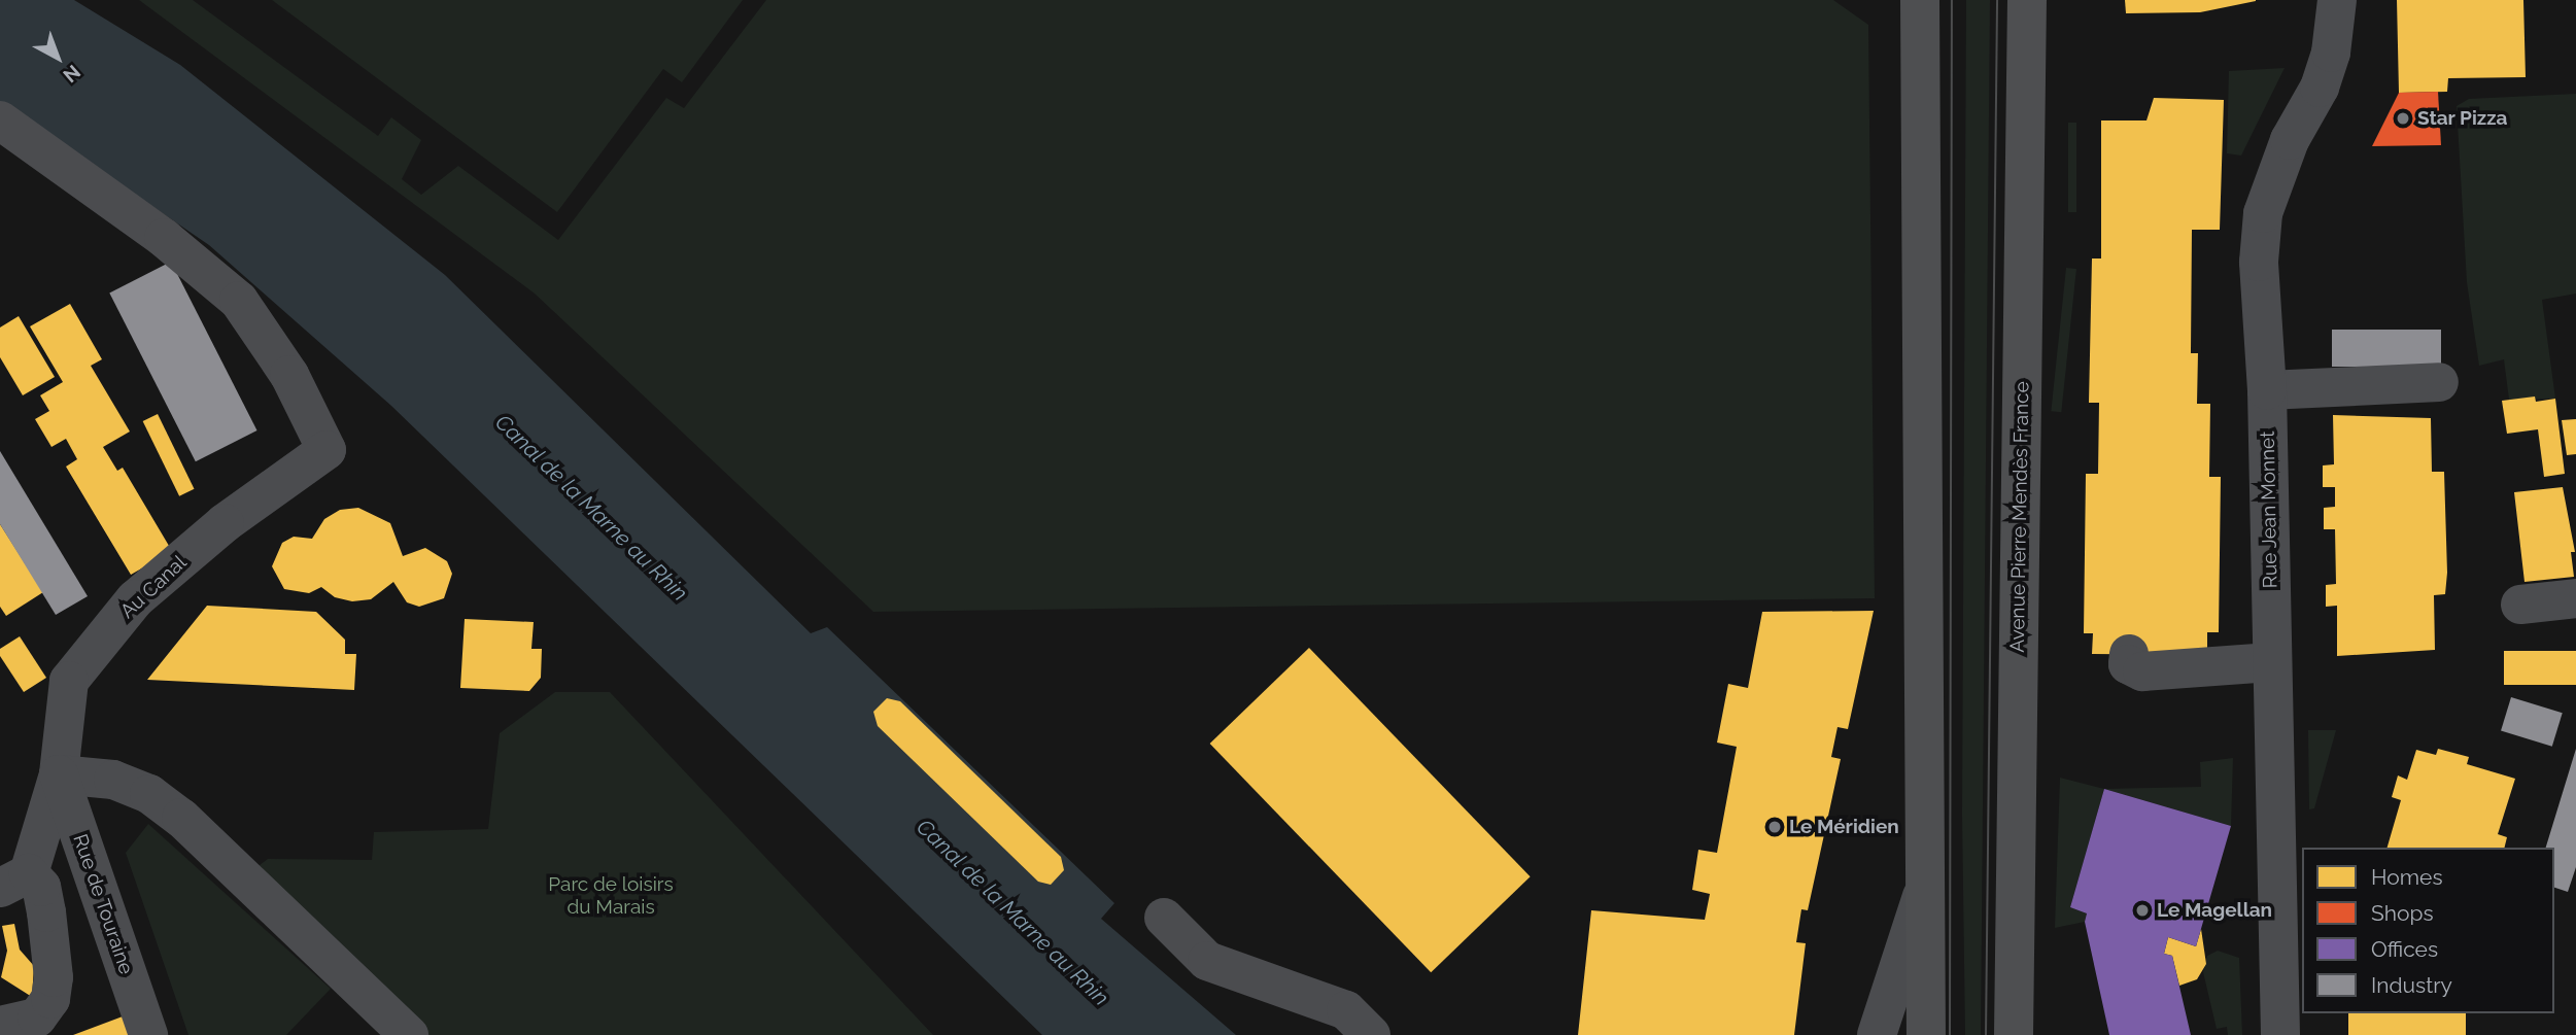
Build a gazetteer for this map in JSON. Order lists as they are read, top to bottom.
{
  "streets": {
    "main road": ["Avenue Pierre Mendès France"],
    "street": ["Rue Jean Monnet", "Au Canal", "Rue de Touraine"]
  },
  "crossings": [
    ["Au Canal", "Rue de Touraine"]
  ],
  "water": ["Canal de la Marne au Rhin"],
  "parks": ["Parc de loisirs du Marais"],
  "places": ["Star Pizza", "Le Méridien", "Le Magellan"],
  "legend": [
    "Homes",
    "Shops",
    "Offices",
    "Industry"
  ],
  "north": "bottom right"
}
